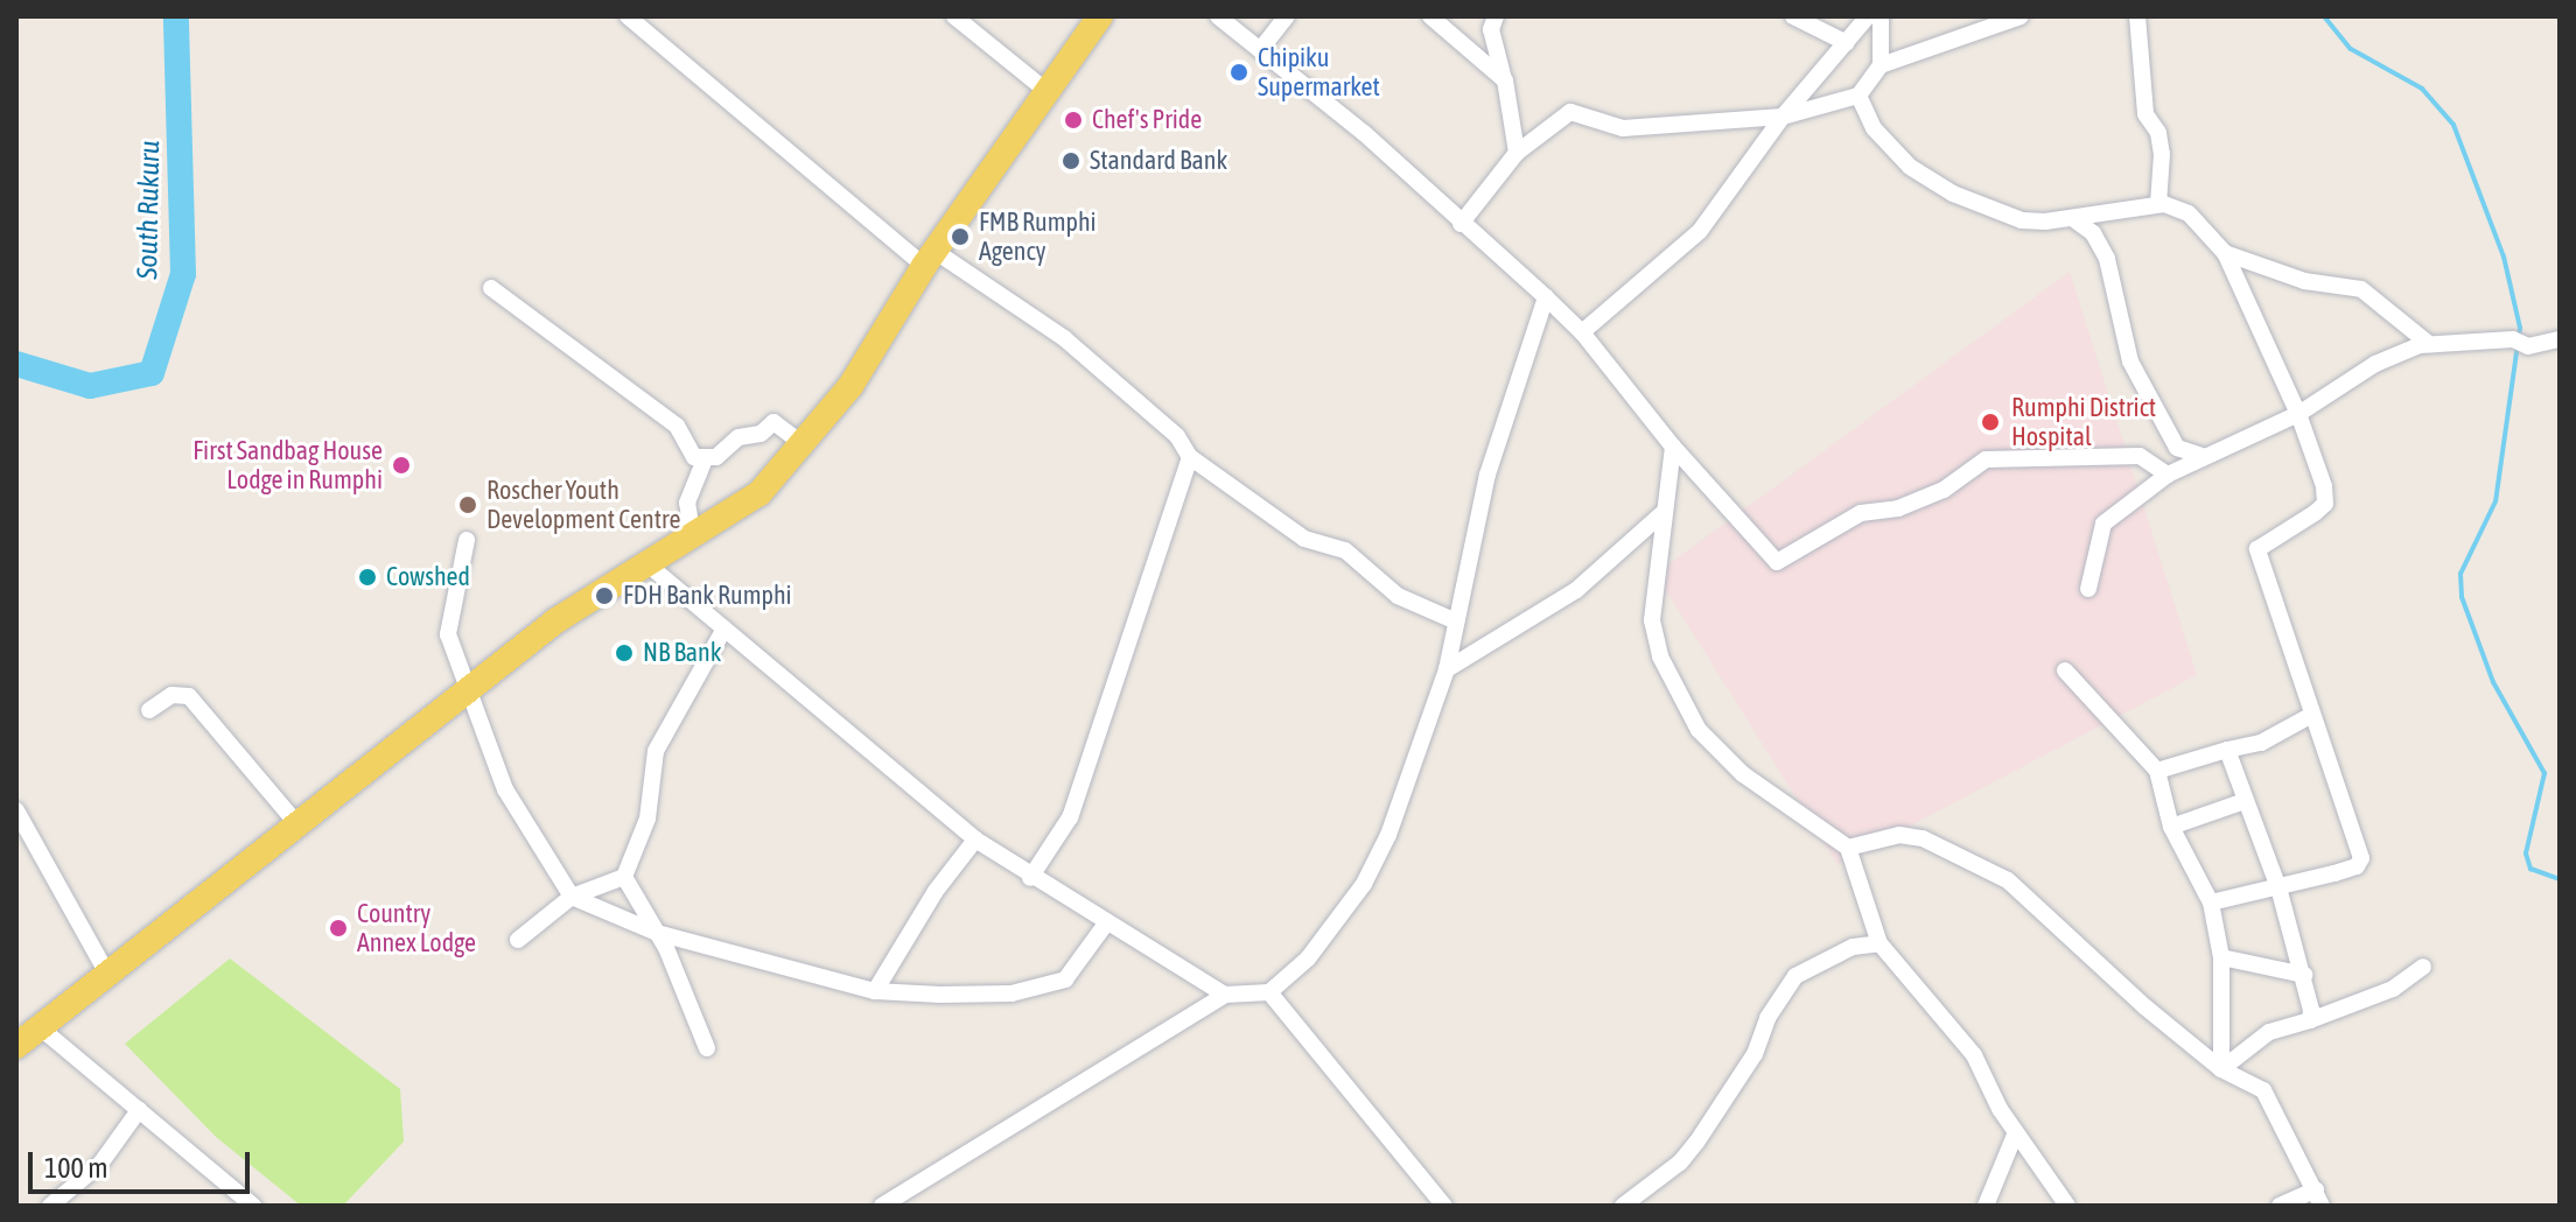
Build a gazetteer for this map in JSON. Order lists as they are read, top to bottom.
{
  "water": ["South Rukuru"],
  "places": [
    "Chipiku Supermarket",
    "Chef's Pride",
    "Standard Bank",
    "FMB Rumphi Agency",
    "Rumphi District Hospital",
    "First Sandbag House Lodge in Rumphi",
    "Roscher Youth Development Centre",
    "Cowshed",
    "FDH Bank Rumphi",
    "NB Bank",
    "Country Annex Lodge"
  ],
  "scale_bar": "100 m"
}
